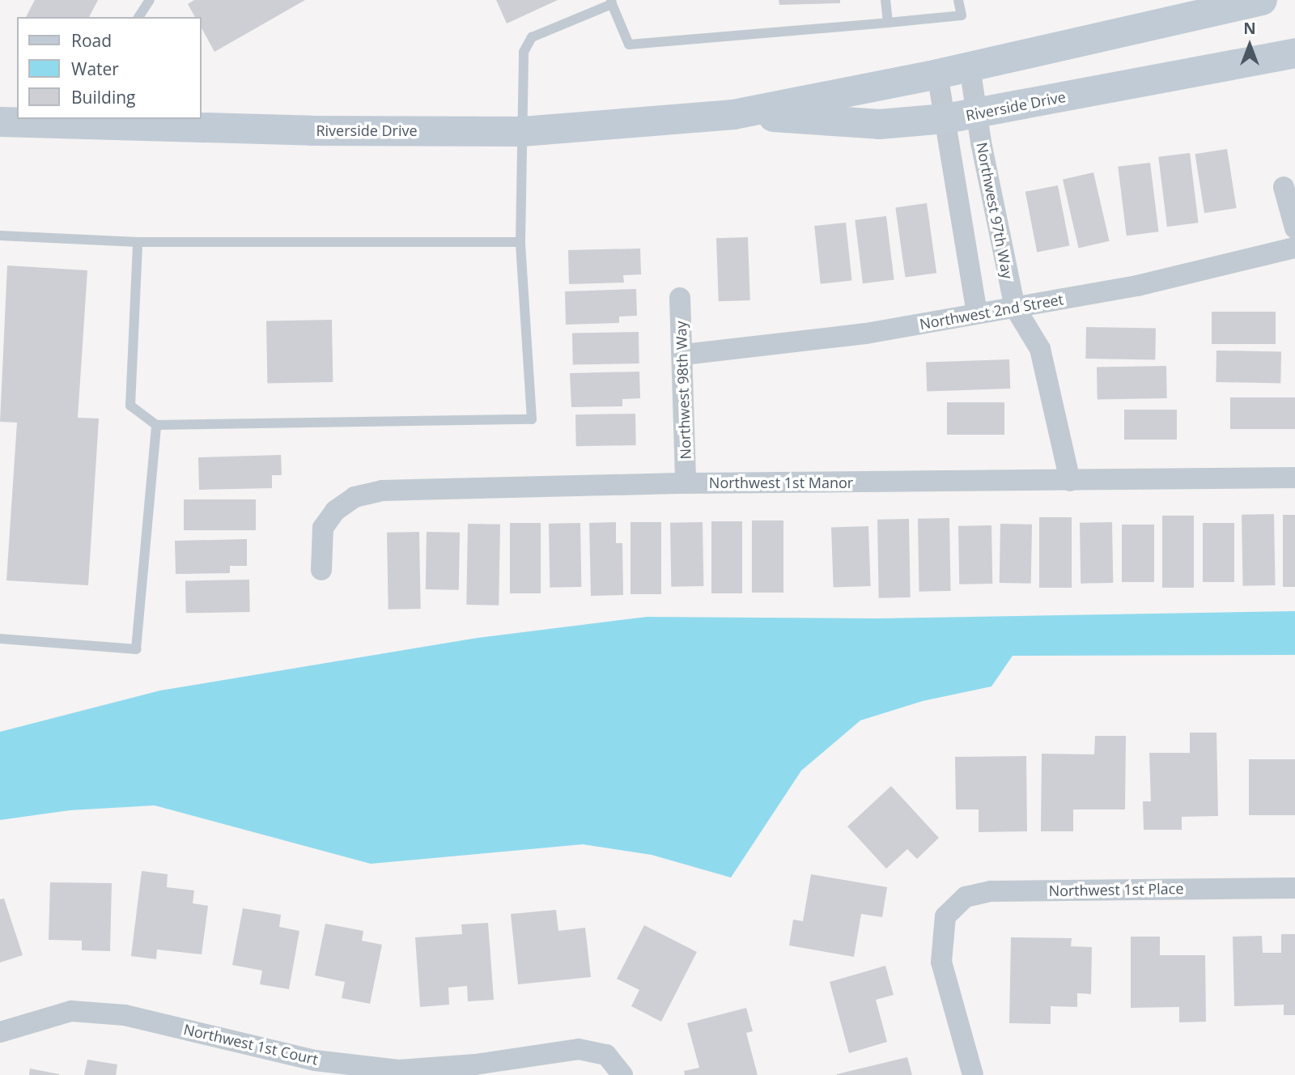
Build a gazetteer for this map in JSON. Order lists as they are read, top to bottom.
{
  "streets": {
    "street": [
      "Riverside Drive",
      "Northwest 97th Way",
      "Northwest 2nd Street",
      "Northwest 98th Way",
      "Northwest 1st Manor",
      "Northwest 1st Place",
      "Northwest 1st Court"
    ]
  },
  "crossings": [
    ["Riverside Drive", "Northwest 97th Way"],
    ["Northwest 97th Way", "Northwest 2nd Street"],
    ["Northwest 97th Way", "Northwest 1st Manor"],
    ["Northwest 2nd Street", "Northwest 98th Way"],
    ["Northwest 98th Way", "Northwest 1st Manor"]
  ],
  "legend": ["Road", "Water", "Building"],
  "north": "top"
}
